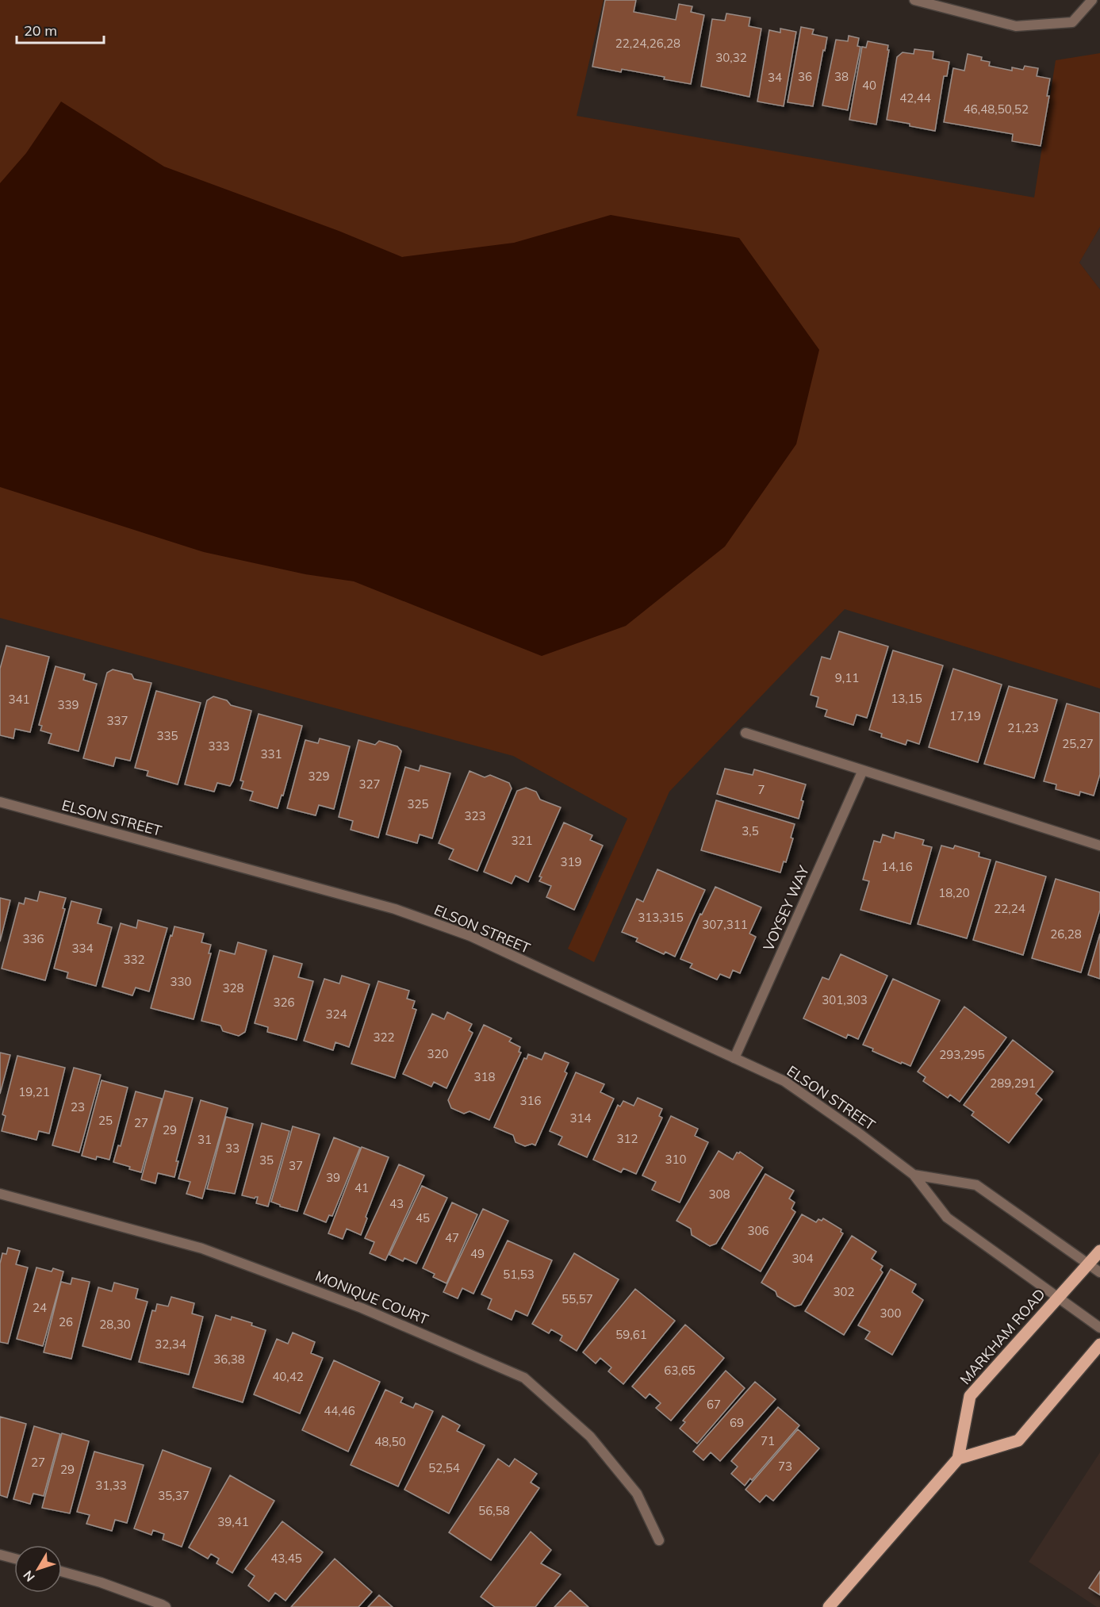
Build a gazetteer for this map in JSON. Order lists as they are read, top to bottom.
{
  "streets": {
    "main road": ["MARKHAM ROAD"],
    "street": ["ELSON STREET", "VOYSEY WAY", "MONIQUE COURT"]
  },
  "crossings": [
    ["ELSON STREET", "VOYSEY WAY"],
    ["ELSON STREET", "MARKHAM ROAD"]
  ],
  "house_numbers": [
    "22,24,26,28",
    "30,32",
    "36",
    "38",
    "34",
    "40",
    "42,44",
    "46,48,50,52",
    "9,11",
    "13,15",
    "341",
    "339",
    "17,19",
    "337",
    "21,23",
    "335",
    "25,27",
    "333",
    "331",
    "329",
    "327",
    "7",
    "325",
    "323",
    "3,5",
    "321",
    "319",
    "14,16",
    "18,20",
    "22,24",
    "313,315",
    "307,311",
    "26,28",
    "336",
    "334",
    "332",
    "330",
    "328",
    "301,303",
    "326",
    "324",
    "322",
    "320",
    "293,295",
    "318",
    "289,291",
    "19,21",
    "316",
    "23",
    "314",
    "25",
    "27",
    "29",
    "312",
    "31",
    "33",
    "310",
    "35",
    "37",
    "39",
    "41",
    "308",
    "43",
    "45",
    "306",
    "47",
    "49",
    "304",
    "51,53",
    "302",
    "55,57",
    "24",
    "300",
    "26",
    "28,30",
    "59,61",
    "32,34",
    "36,38",
    "63,65",
    "40,42",
    "67",
    "44,46",
    "69",
    "71",
    "48,50",
    "27",
    "73",
    "52,54",
    "29",
    "31,33",
    "35,37",
    "56,58",
    "39,41",
    "43,45"
  ],
  "scale_bar": "20 m",
  "north": "bottom left"
}
